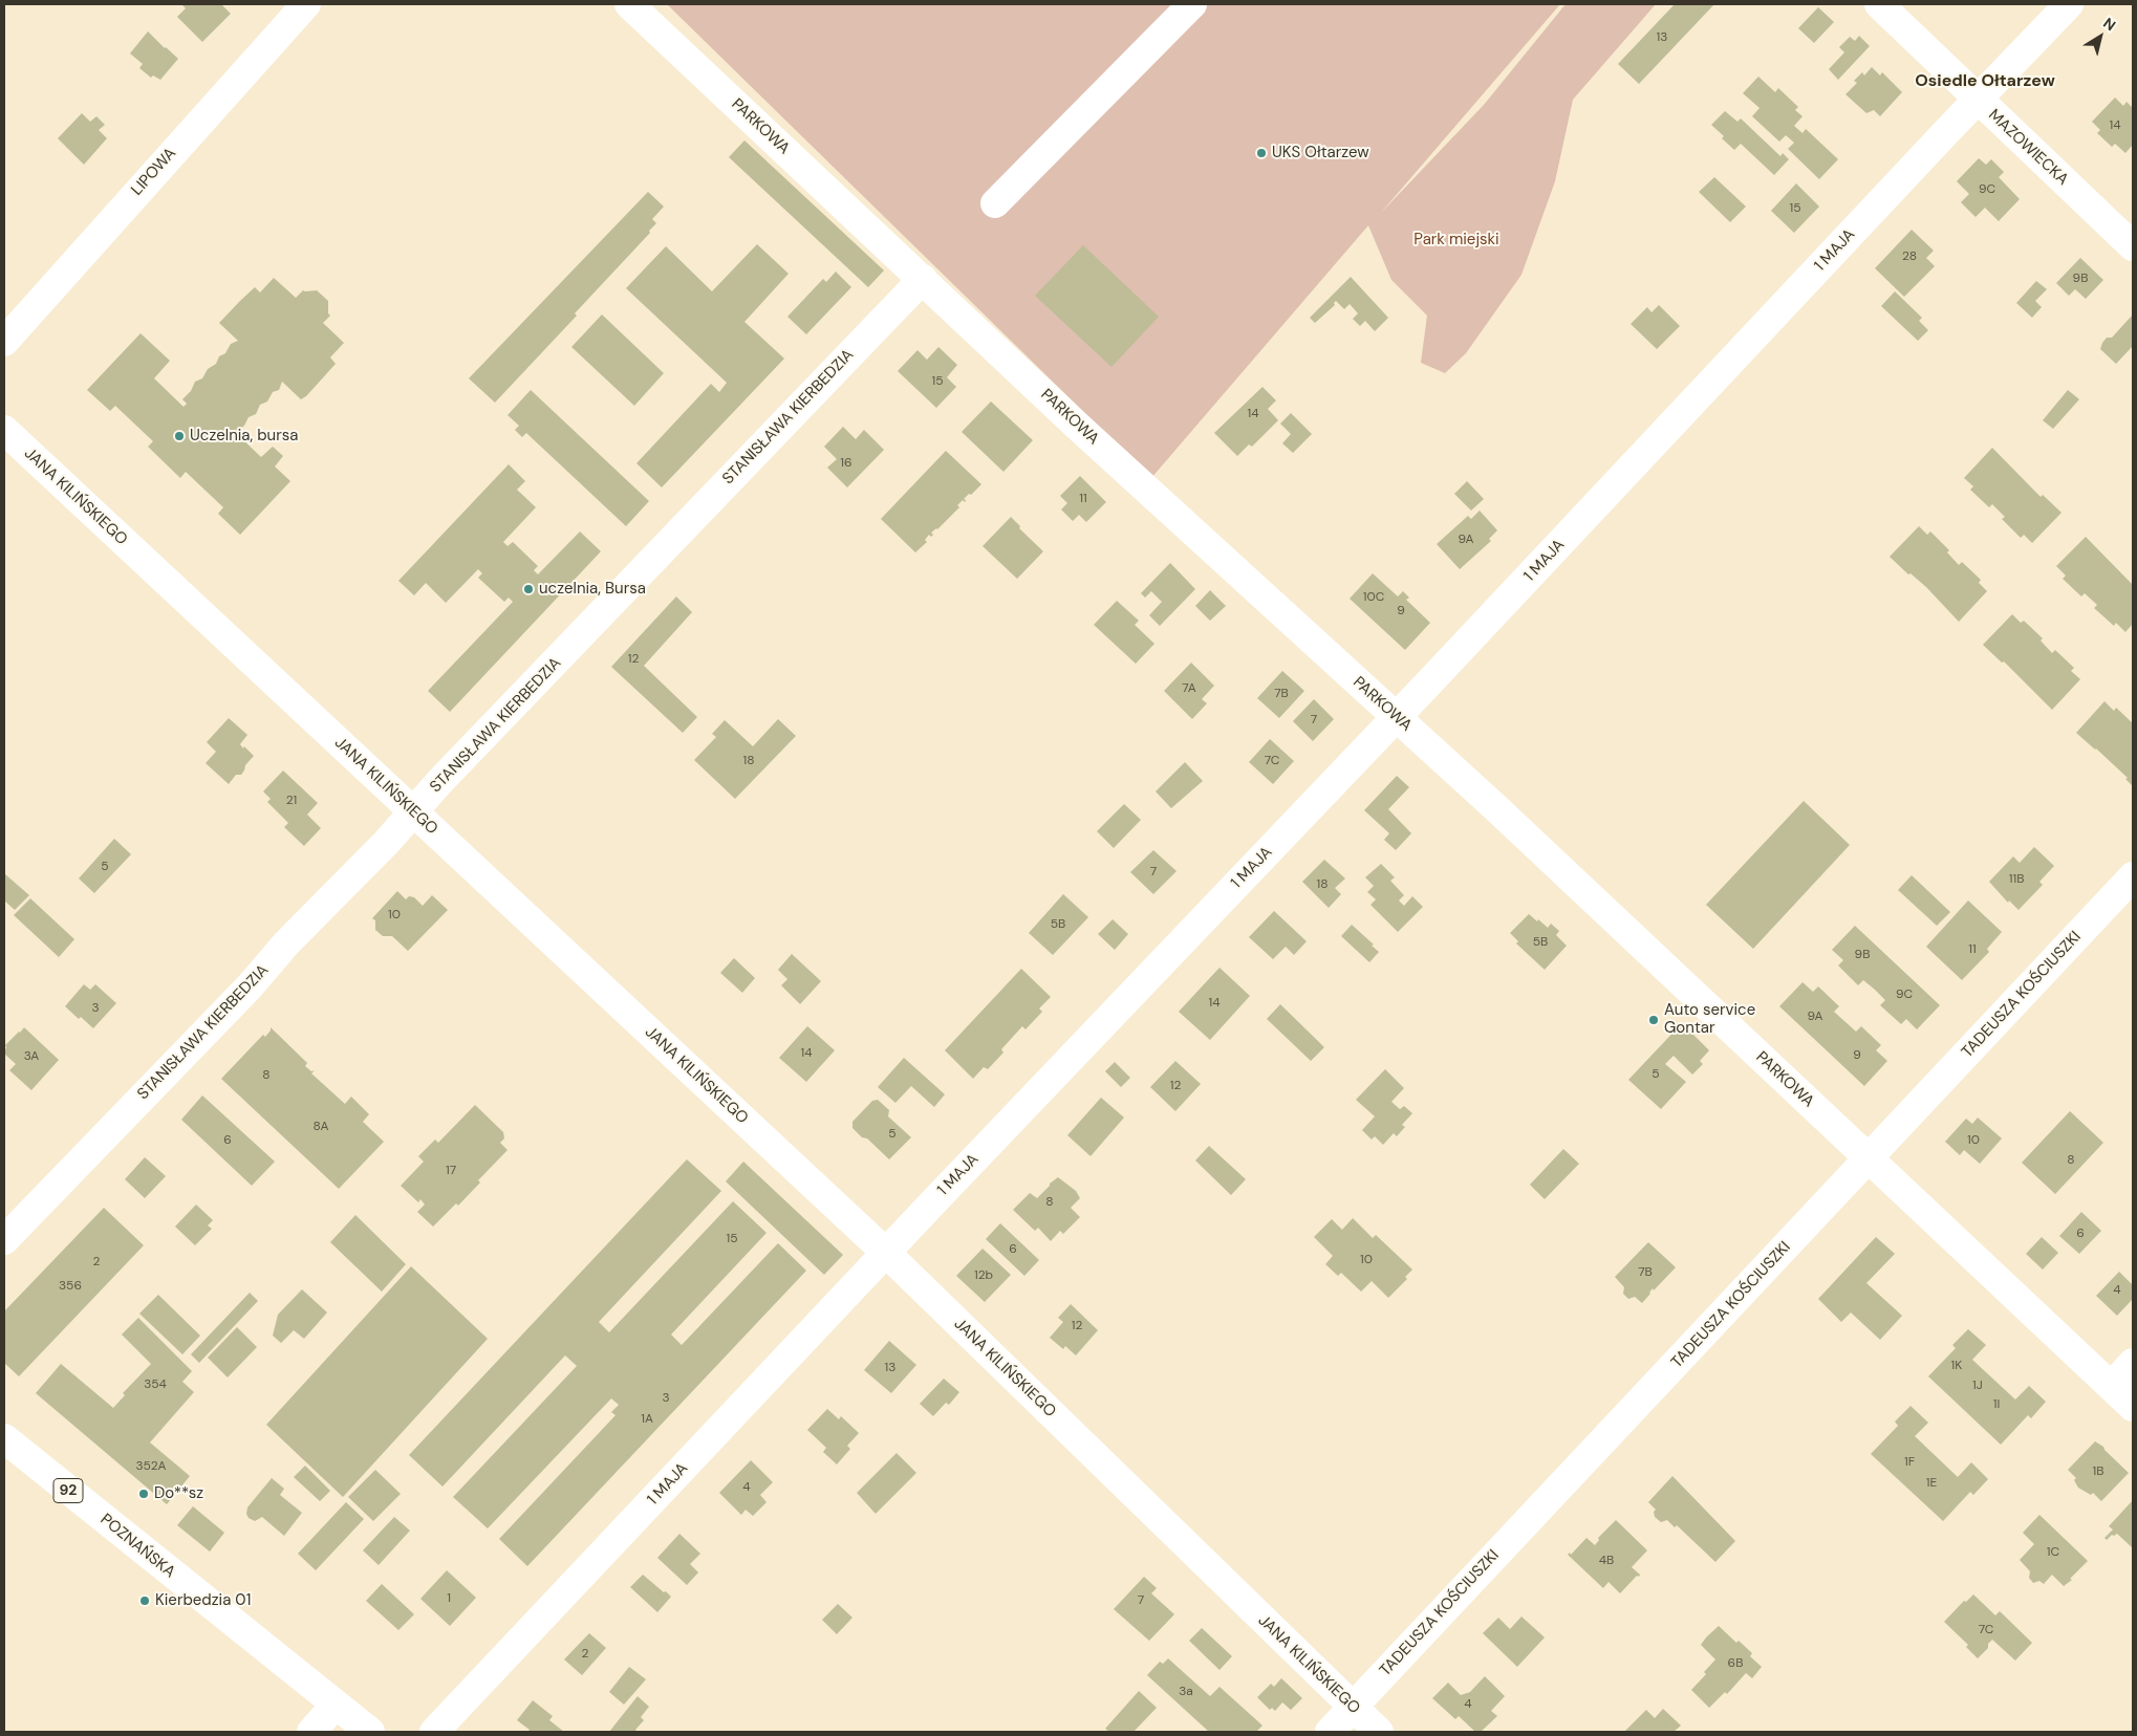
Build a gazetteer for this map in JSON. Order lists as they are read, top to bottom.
{
  "streets": {
    "street": [
      "PARKOWA",
      "MAZOWIECKA",
      "LIPOWA",
      "1 MAJA",
      "STANISŁAWA KIERBEDZIA",
      "JANA KILIŃSKIEGO",
      "TADEUSZA KOŚCIUSZKI",
      "92",
      "POZNAŃSKA"
    ]
  },
  "crossings": [
    ["PARKOWA", "1 MAJA"],
    ["PARKOWA", "STANISŁAWA KIERBEDZIA"],
    ["PARKOWA", "TADEUSZA KOŚCIUSZKI"],
    ["MAZOWIECKA", "1 MAJA"],
    ["1 MAJA", "JANA KILIŃSKIEGO"],
    ["STANISŁAWA KIERBEDZIA", "JANA KILIŃSKIEGO"],
    ["JANA KILIŃSKIEGO", "TADEUSZA KOŚCIUSZKI"]
  ],
  "districts": ["Osiedle Ołtarzew"],
  "parks": ["Park miejski"],
  "places": [
    "UKS Ołtarzew",
    "Uczelnia, bursa",
    "uczelnia, Bursa",
    "Auto service Gontar",
    "Do**sz",
    "Kierbedzia 01"
  ],
  "house_numbers": [
    "13",
    "14",
    "9C",
    "15",
    "28",
    "9B",
    "15",
    "14",
    "16",
    "11",
    "9A",
    "10C",
    "9",
    "12",
    "7A",
    "7B",
    "7",
    "18",
    "7C",
    "21",
    "5",
    "7",
    "11B",
    "18",
    "10",
    "5B",
    "5B",
    "11",
    "9B",
    "9C",
    "14",
    "3",
    "9A",
    "14",
    "9",
    "3A",
    "5",
    "8",
    "12",
    "8A",
    "5",
    "6",
    "10",
    "8",
    "17",
    "8",
    "6",
    "15",
    "6",
    "10",
    "2",
    "7B",
    "12b",
    "356",
    "4",
    "12",
    "1K",
    "13",
    "354",
    "1J",
    "3",
    "1I",
    "1A",
    "1F",
    "352A",
    "1B",
    "1E",
    "4",
    "1C",
    "4B",
    "1",
    "7",
    "7C",
    "2",
    "6B",
    "3a",
    "4"
  ],
  "north": "top right"
}
